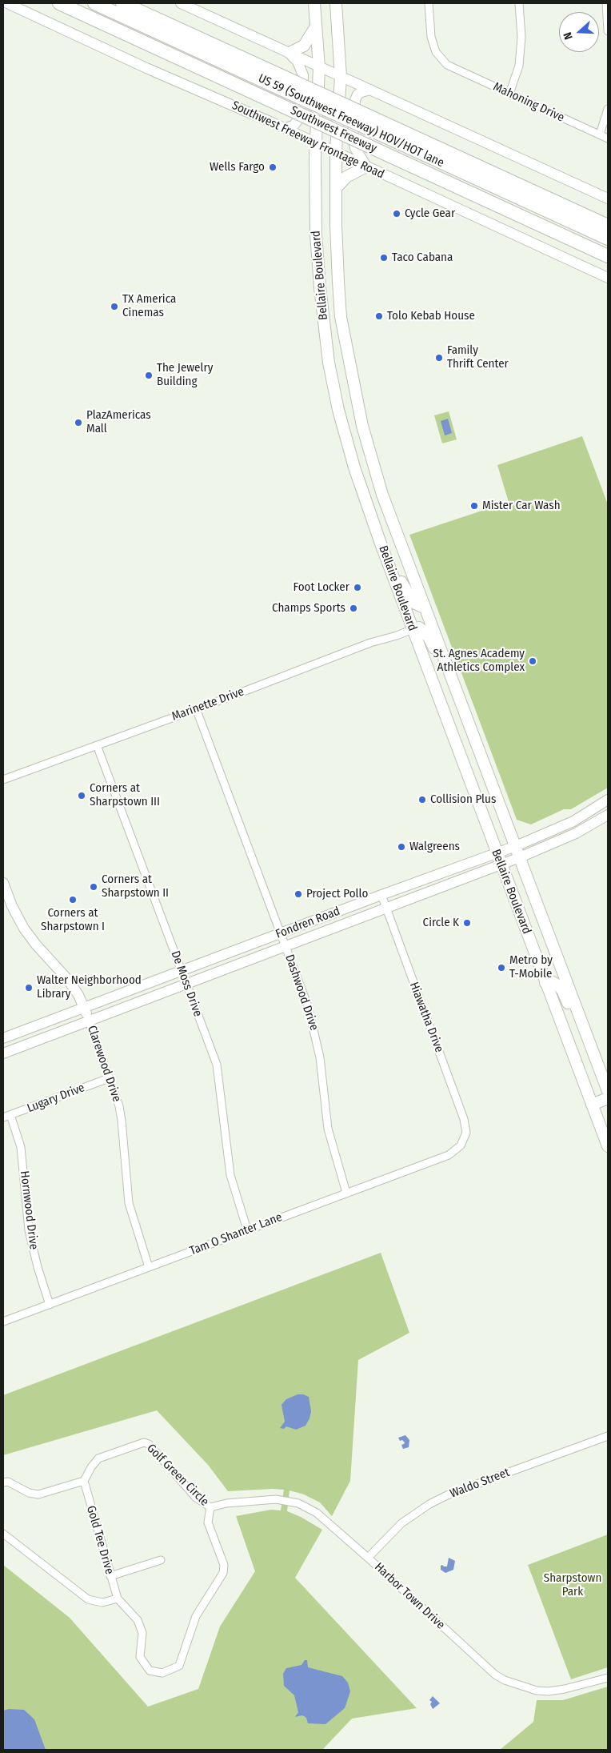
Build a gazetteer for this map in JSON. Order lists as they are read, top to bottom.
{
  "streets": {
    "highway": ["US 59 (Southwest Freeway) HOV/HOT lane", "Southwest Freeway"],
    "main road": [
      "Southwest Freeway Frontage Road",
      "Bellaire Boulevard",
      "Fondren Road",
      "Clarewood Drive"
    ],
    "street": [
      "Mahoning Drive",
      "Marinette Drive",
      "De Moss Drive",
      "Dashwood Drive",
      "Hiawatha Drive",
      "Lugary Drive",
      "Hornwood Drive",
      "Tam O Shanter Lane",
      "Golf Green Circle",
      "Waldo Street",
      "Gold Tee Drive",
      "Harbor Town Drive"
    ]
  },
  "crossings": [
    ["Southwest Freeway Frontage Road", "Bellaire Boulevard"],
    ["Bellaire Boulevard", "Marinette Drive"],
    ["Bellaire Boulevard", "Fondren Road"],
    ["Marinette Drive", "De Moss Drive"],
    ["Marinette Drive", "Dashwood Drive"],
    ["Fondren Road", "De Moss Drive"],
    ["Fondren Road", "Dashwood Drive"],
    ["Fondren Road", "Hiawatha Drive"],
    ["Fondren Road", "Clarewood Drive"],
    ["De Moss Drive", "Tam O Shanter Lane"],
    ["Dashwood Drive", "Tam O Shanter Lane"],
    ["Hiawatha Drive", "Tam O Shanter Lane"],
    ["Clarewood Drive", "Lugary Drive"],
    ["Clarewood Drive", "Tam O Shanter Lane"],
    ["Lugary Drive", "Hornwood Drive"],
    ["Hornwood Drive", "Tam O Shanter Lane"],
    ["Golf Green Circle", "Gold Tee Drive"],
    ["Golf Green Circle", "Harbor Town Drive"],
    ["Waldo Street", "Harbor Town Drive"]
  ],
  "parks": ["Sharpstown Park"],
  "places": [
    "Wells Fargo",
    "Cycle Gear",
    "Taco Cabana",
    "TX America Cinemas",
    "Tolo Kebab House",
    "Family Thrift Center",
    "The Jewelry Building",
    "PlazAmericas Mall",
    "Mister Car Wash",
    "Foot Locker",
    "Champs Sports",
    "St. Agnes Academy Athletics Complex",
    "Corners at Sharpstown III",
    "Collision Plus",
    "Walgreens",
    "Corners at Sharpstown II",
    "Project Pollo",
    "Corners at Sharpstown I",
    "Circle K",
    "Metro by T-Mobile",
    "Walter Neighborhood Library"
  ],
  "north": "left"
}
